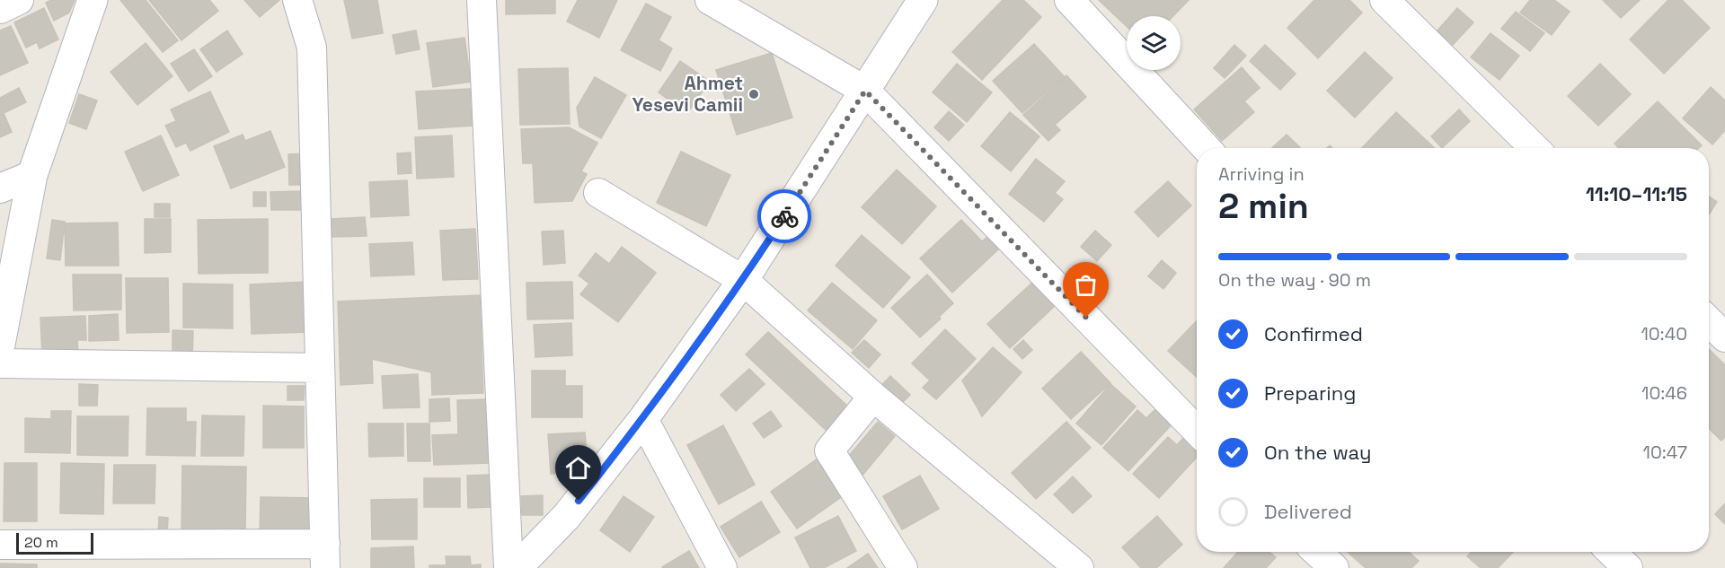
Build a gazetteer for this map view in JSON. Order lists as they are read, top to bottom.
{
  "places": ["Ahmet Yesevi Camii"],
  "scale_bar": "20 m",
  "page": {
    "heading": ["2 min", "Arriving in", "11:10–11:15"],
    "bar": "On the way · 90 m",
    "list": [
      ["Confirmed", "10:40"],
      ["Preparing", "10:46"],
      ["On the way", "10:47"],
      "Delivered"
    ],
    "scale": "20 m"
  }
}
